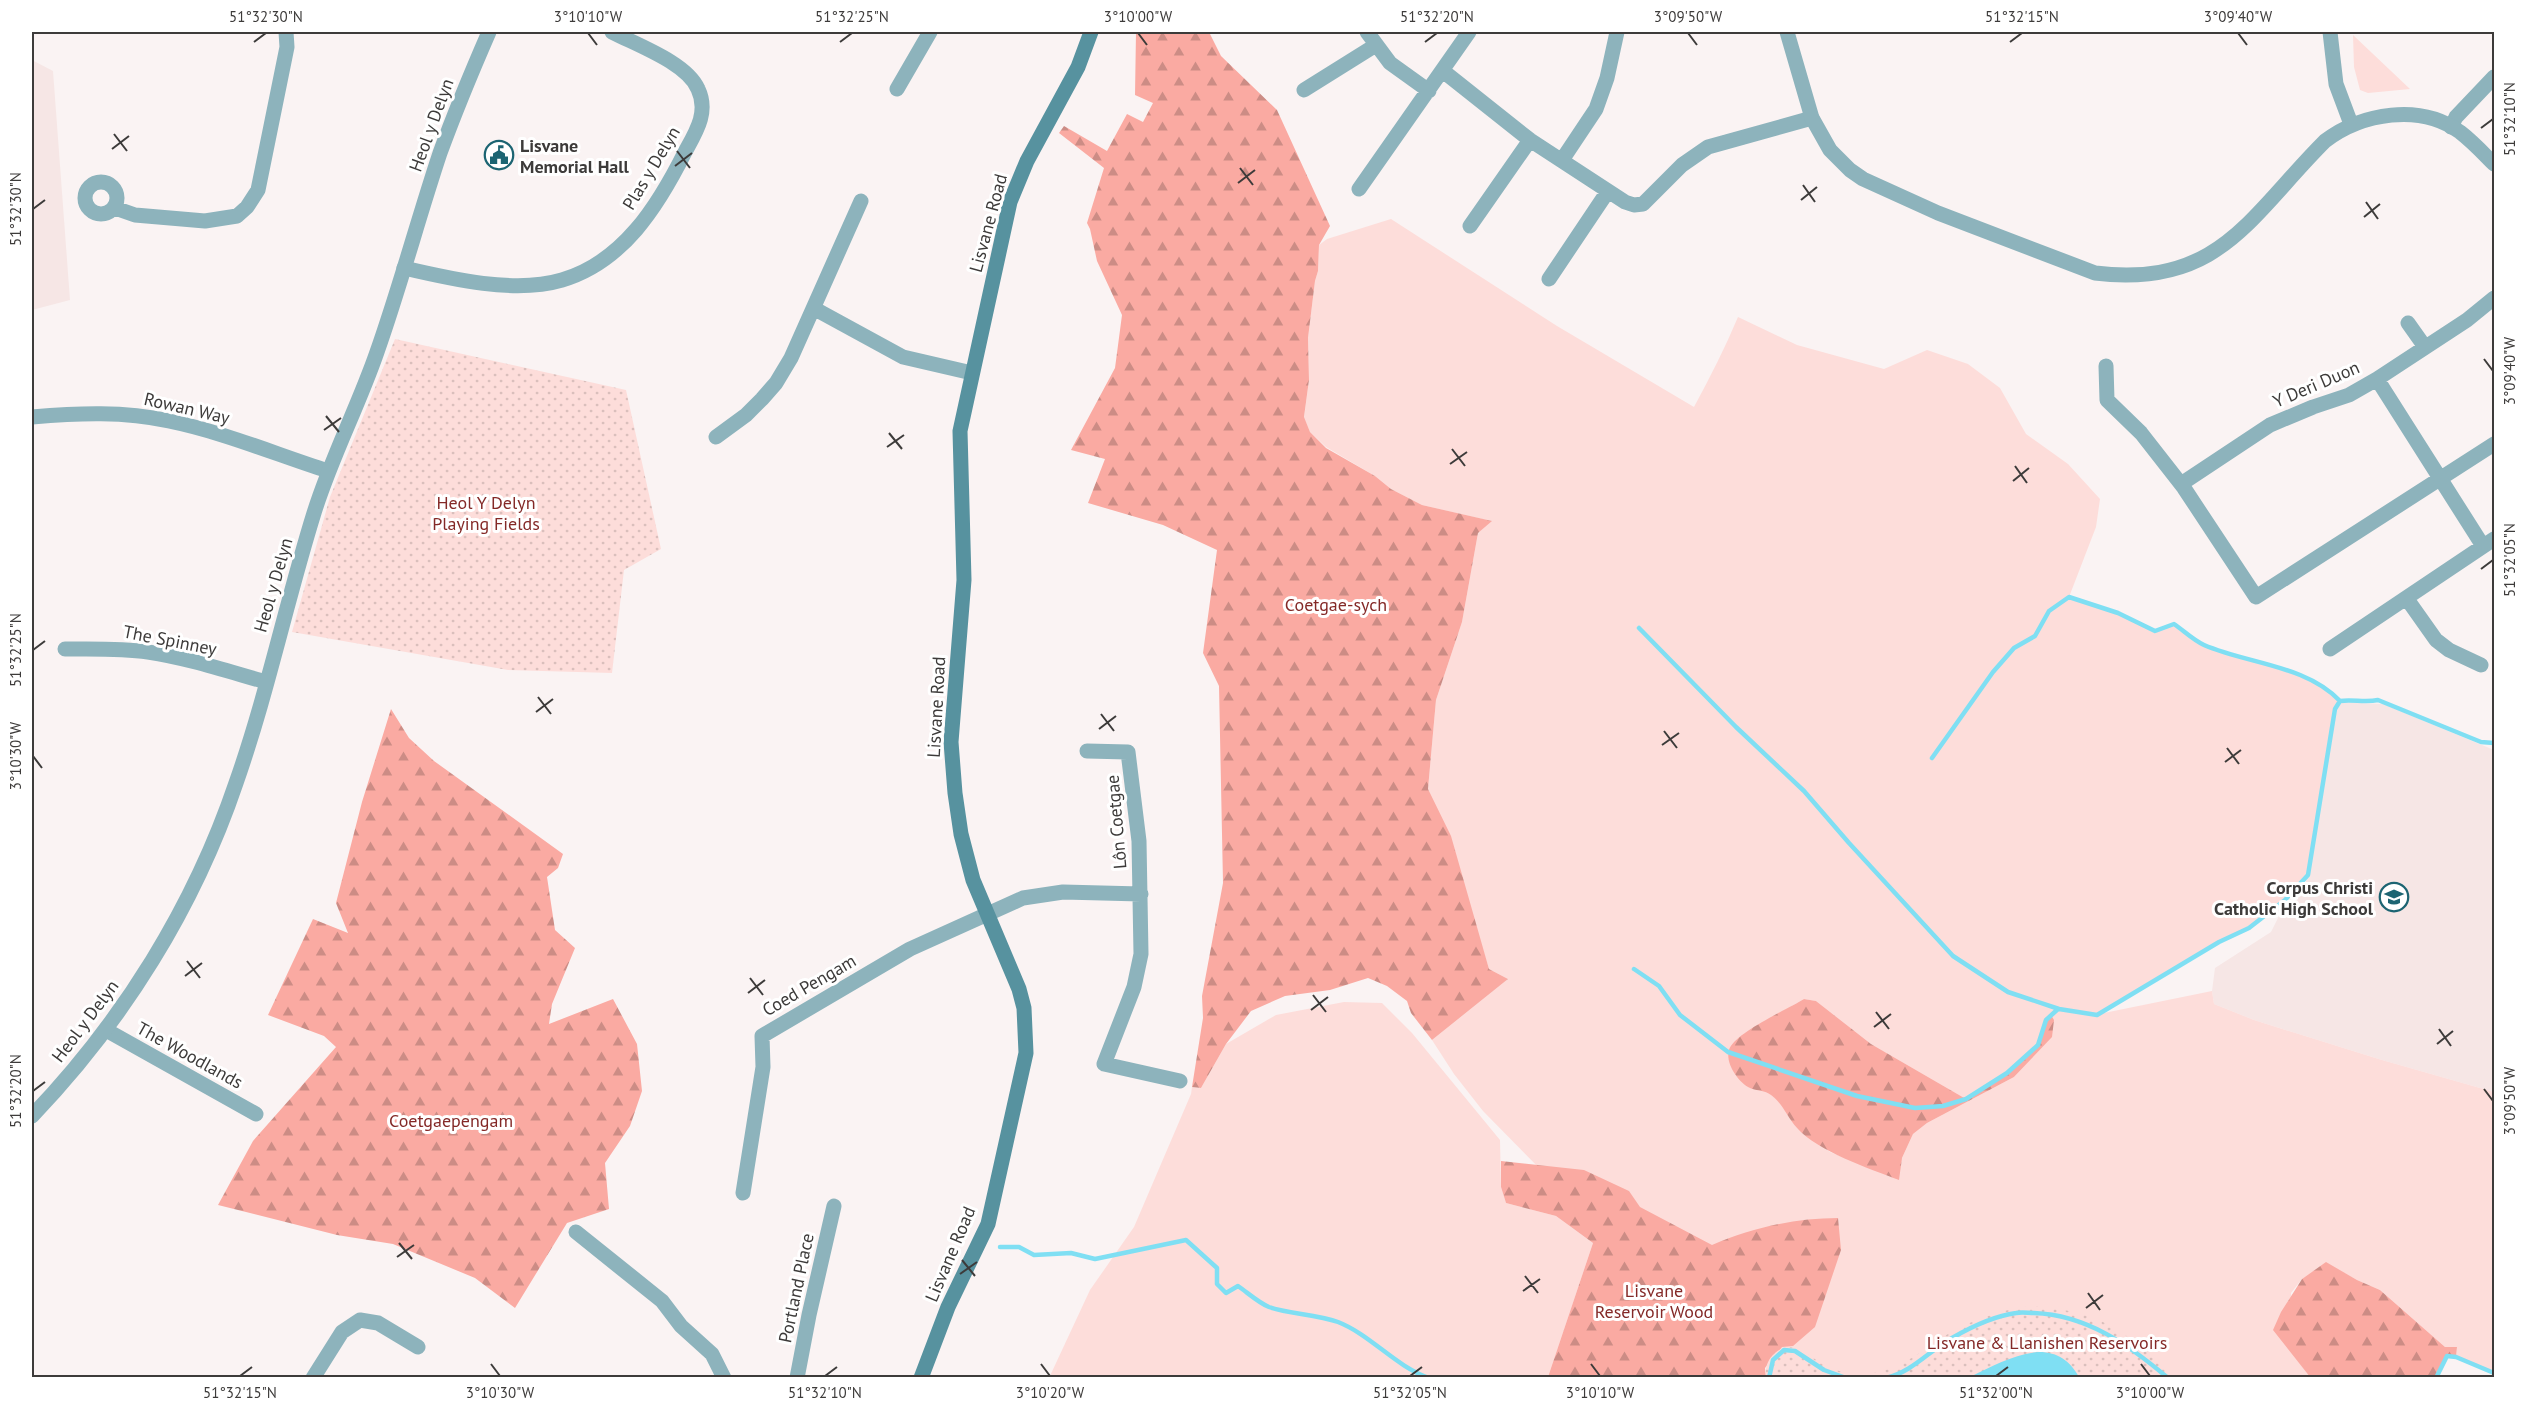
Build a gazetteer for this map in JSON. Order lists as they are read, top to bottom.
{
  "streets": {
    "main road": ["Lisvane Road"],
    "street": [
      "Heol y Delyn",
      "Plas y Delyn",
      "Y Deri Duon",
      "Rowan Way",
      "The Spinney",
      "Lôn Coetgae",
      "Coed Pengam",
      "The Woodlands",
      "Portland Place"
    ]
  },
  "crossings": [
    ["Heol y Delyn", "Plas y Delyn"],
    ["Heol y Delyn", "Rowan Way"],
    ["Heol y Delyn", "The Spinney"],
    ["Heol y Delyn", "The Woodlands"],
    ["Lisvane Road", "Lôn Coetgae"],
    ["Lisvane Road", "Coed Pengam"],
    ["Lôn Coetgae", "Coed Pengam"]
  ],
  "parks": [
    "Heol Y Delyn Playing Fields",
    "Coetgae-sych",
    "Coetgaepengam",
    "Lisvane Reservoir Wood",
    "Lisvane & Llanishen Reservoirs"
  ],
  "places": {
    "public building": ["Lisvane Memorial Hall"],
    "school or university": ["Corpus Christi Catholic High School"]
  },
  "coordinates": [
    "51°32'30\"N",
    "3°10'10\"W",
    "51°32'25\"N",
    "3°10'00\"W",
    "51°32'20\"N",
    "3°09'50\"W",
    "51°32'15\"N",
    "3°09'40\"W",
    "51°32'10\"N",
    "51°32'05\"N",
    "3°10'30\"W",
    "3°10'20\"W",
    "51°32'00\"N"
  ]
}
